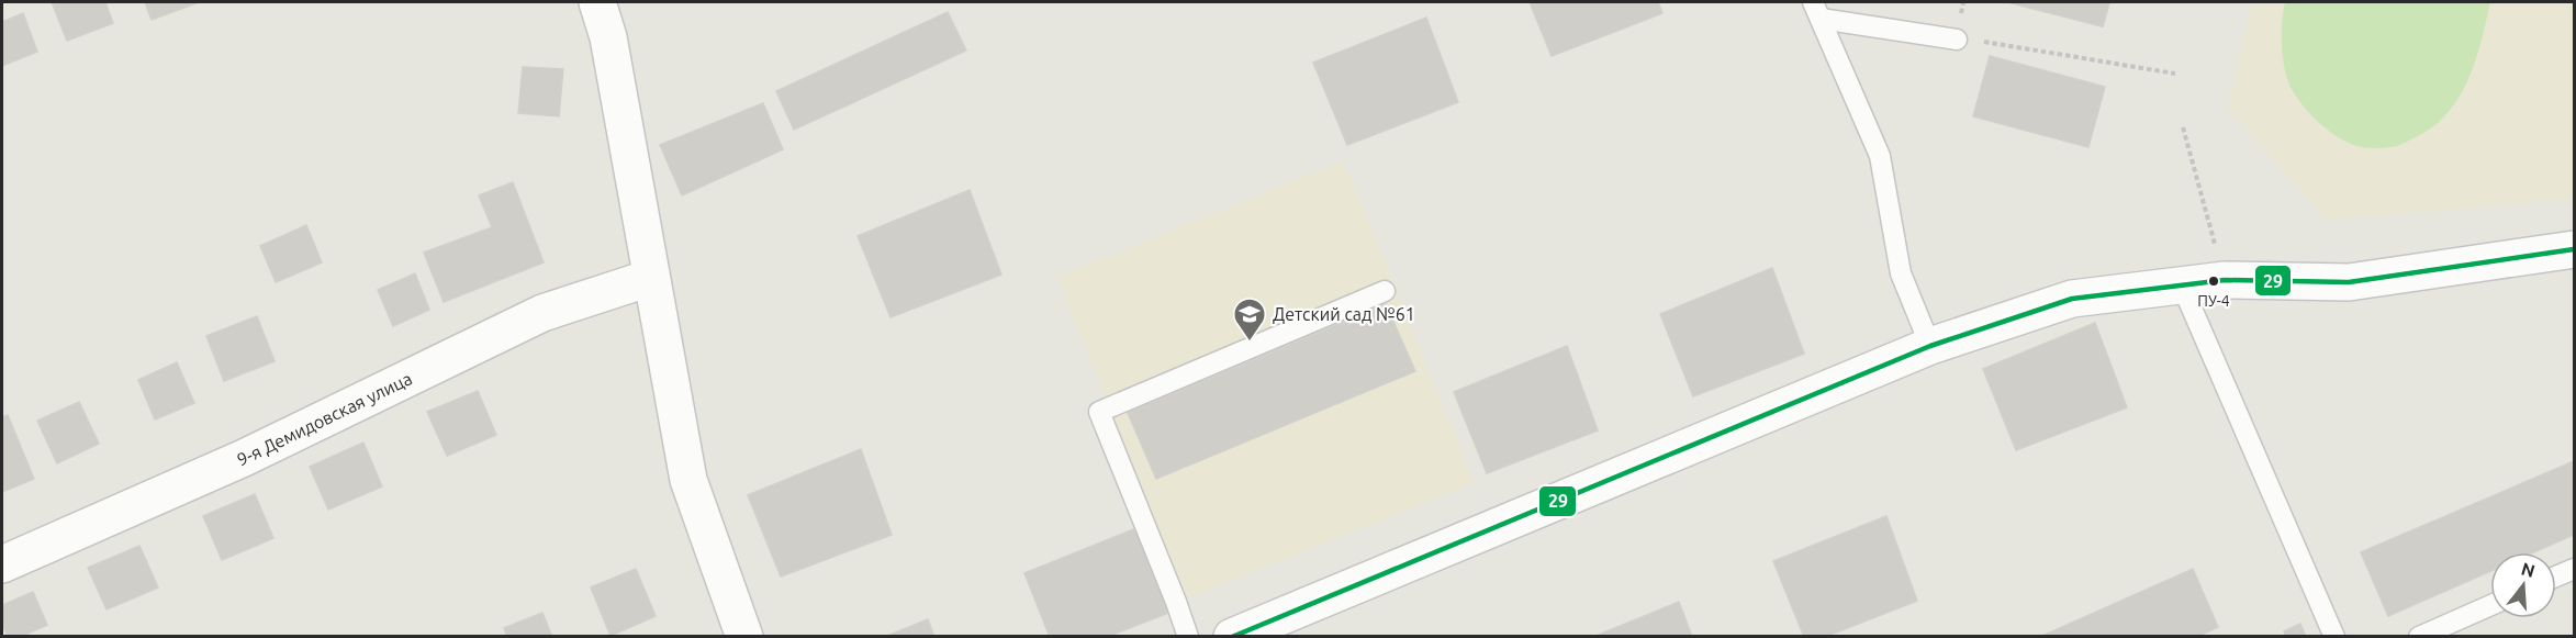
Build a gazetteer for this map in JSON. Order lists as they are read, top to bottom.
{
  "streets": {
    "street": ["9-я Демидовская улица"]
  },
  "places": {
    "other": ["ПУ-4"],
    "school or university": ["Детский сад №61"]
  },
  "lines": ["transit line 29"],
  "north": "top"
}
